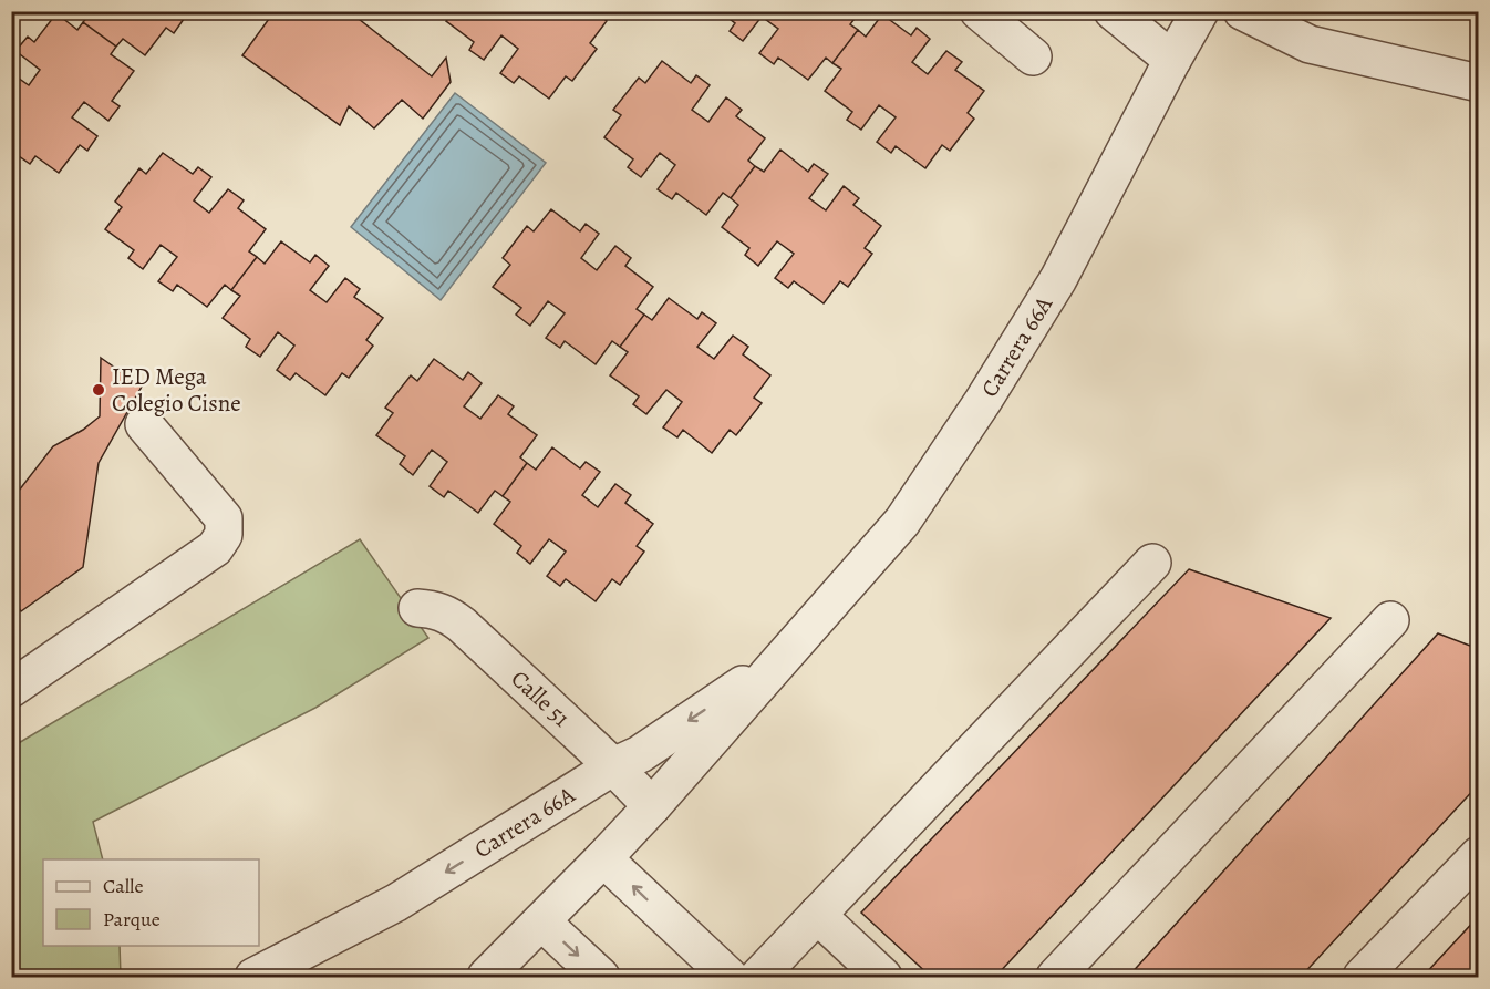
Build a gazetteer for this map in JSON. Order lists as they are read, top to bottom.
{
  "streets": {
    "street": ["Carrera 66A", "Calle 51"]
  },
  "crossings": [
    ["Carrera 66A", "Calle 51"]
  ],
  "places": ["IED Mega Colegio Cisne"],
  "legend": ["Calle", "Parque"]
}
